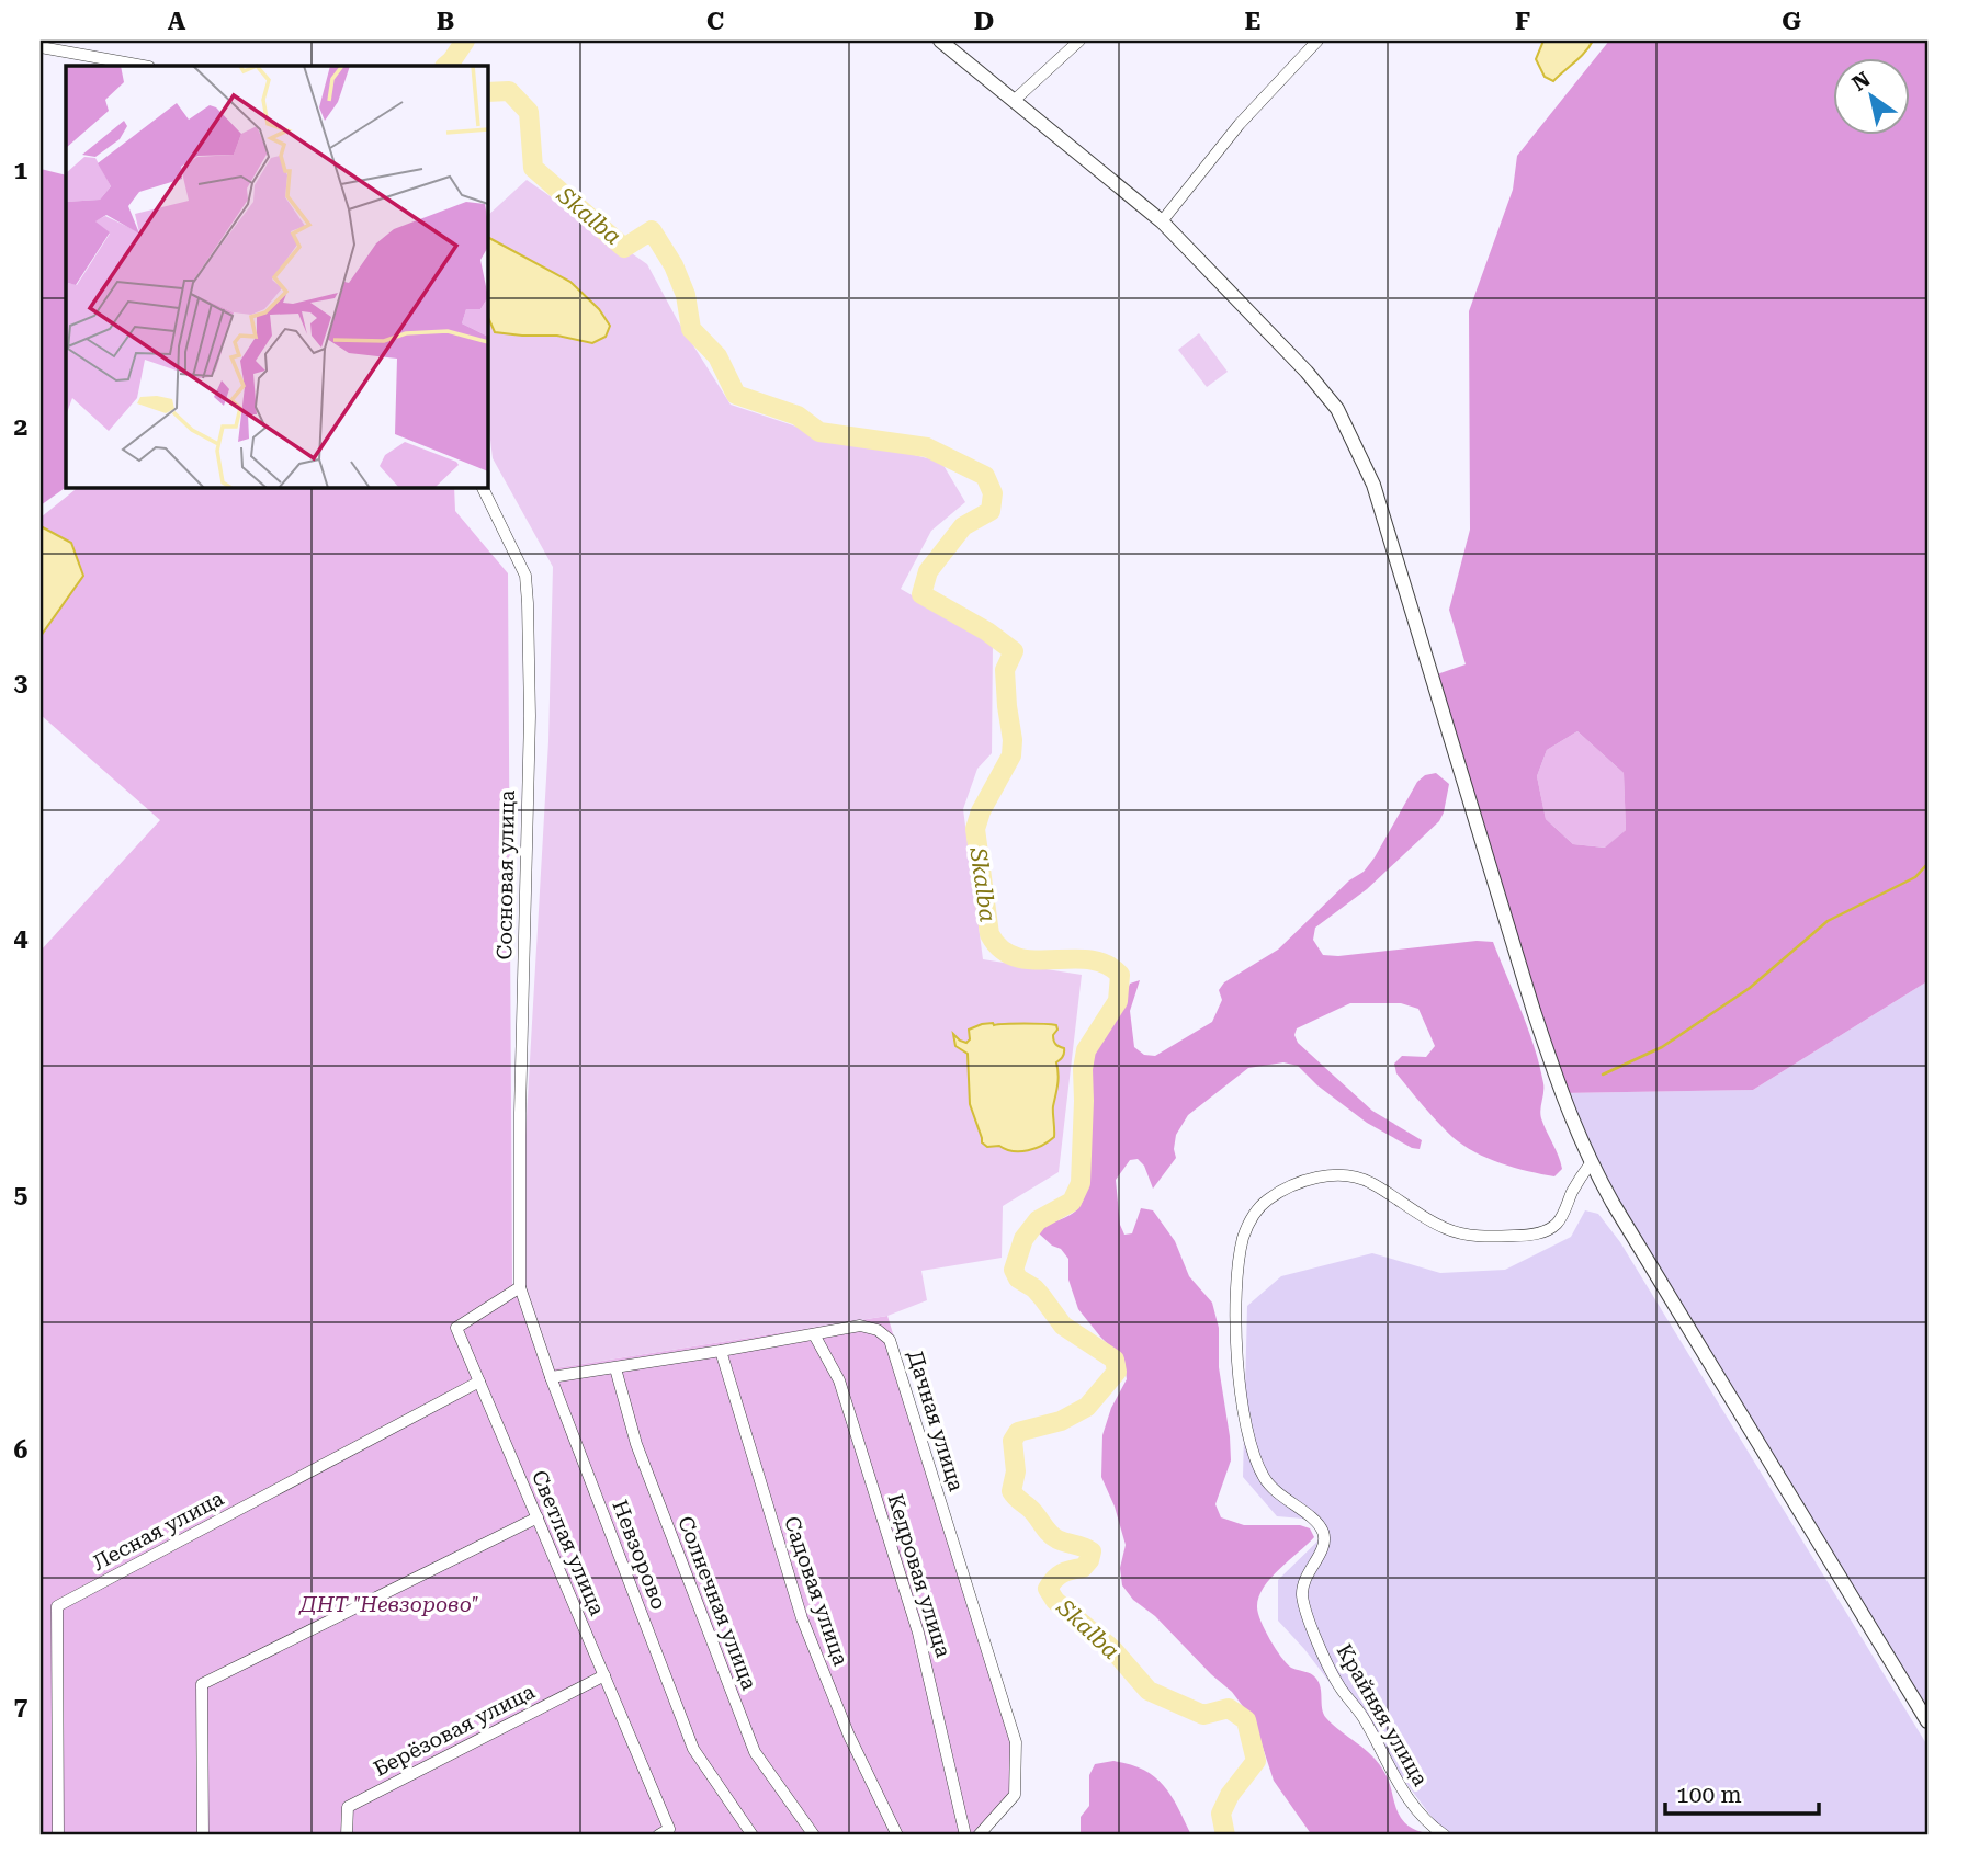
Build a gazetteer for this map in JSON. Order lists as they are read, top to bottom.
{
  "streets": {
    "street": [
      "Сосновая улица",
      "Дачная улица",
      "Лесная улица",
      "Светлая улица",
      "Невзорово",
      "Кедровая улица",
      "Садовая улица",
      "Солнечная улица",
      "Крайняя улица",
      "Берёзовая улица"
    ]
  },
  "crossings": [
    ["Сосновая улица", "Светлая улица"],
    ["Сосновая улица", "Невзорово"],
    ["Дачная улица", "Невзорово"],
    ["Дачная улица", "Кедровая улица"],
    ["Дачная улица", "Садовая улица"],
    ["Дачная улица", "Солнечная улица"],
    ["Лесная улица", "Светлая улица"],
    ["Светлая улица", "Невзорово"],
    ["Светлая улица", "Берёзовая улица"]
  ],
  "water": ["Skalba"],
  "parks": ["ДНТ \"Невзорово\""],
  "scale_bar": "100 m",
  "north": "top left",
  "grid": {
    "columns": [
      "A",
      "B",
      "C",
      "D",
      "E",
      "F",
      "G"
    ],
    "rows": [
      "1",
      "2",
      "3",
      "4",
      "5",
      "6",
      "7"
    ]
  }
}
